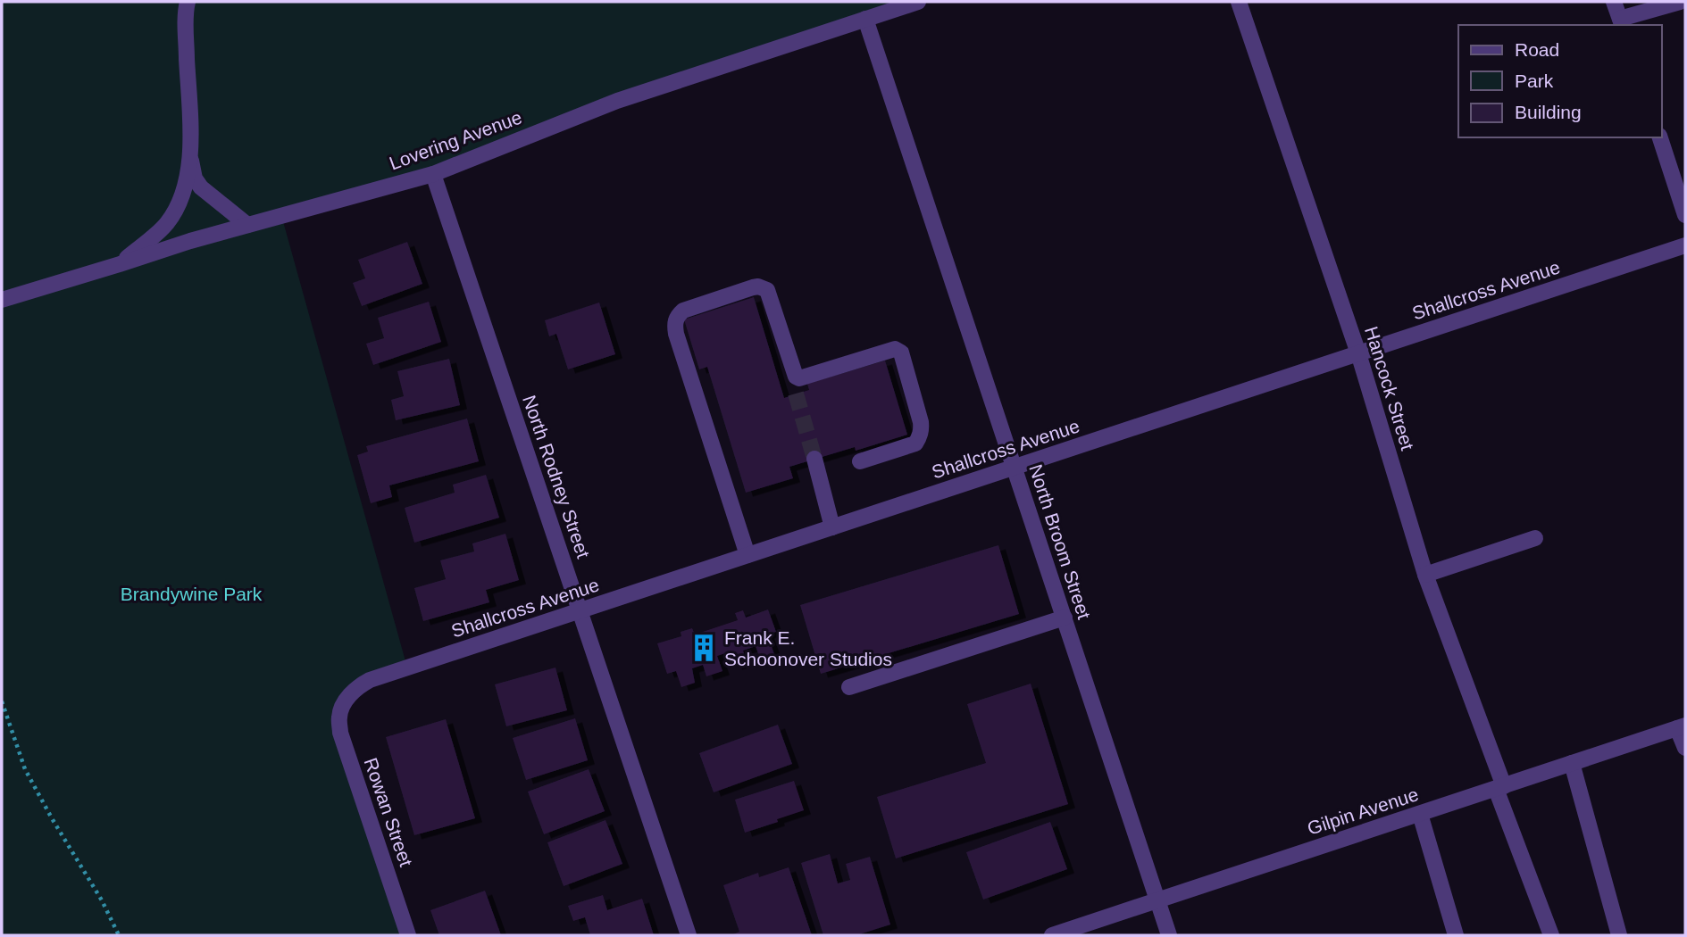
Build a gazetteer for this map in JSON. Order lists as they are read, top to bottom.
{
  "streets": {
    "street": [
      "Lovering Avenue",
      "Shallcross Avenue",
      "Hancock Street",
      "North Rodney Street",
      "North Broom Street",
      "Gilpin Avenue",
      "Rowan Street"
    ]
  },
  "crossings": [
    ["Lovering Avenue", "North Rodney Street"],
    ["Lovering Avenue", "North Broom Street"],
    ["Shallcross Avenue", "Hancock Street"],
    ["Shallcross Avenue", "North Rodney Street"],
    ["Shallcross Avenue", "North Broom Street"],
    ["Shallcross Avenue", "Rowan Street"],
    ["Hancock Street", "Gilpin Avenue"],
    ["North Broom Street", "Gilpin Avenue"]
  ],
  "parks": ["Brandywine Park"],
  "places": {
    "building": ["Frank E. Schoonover Studios"]
  },
  "legend": ["Road", "Park", "Building"]
}
